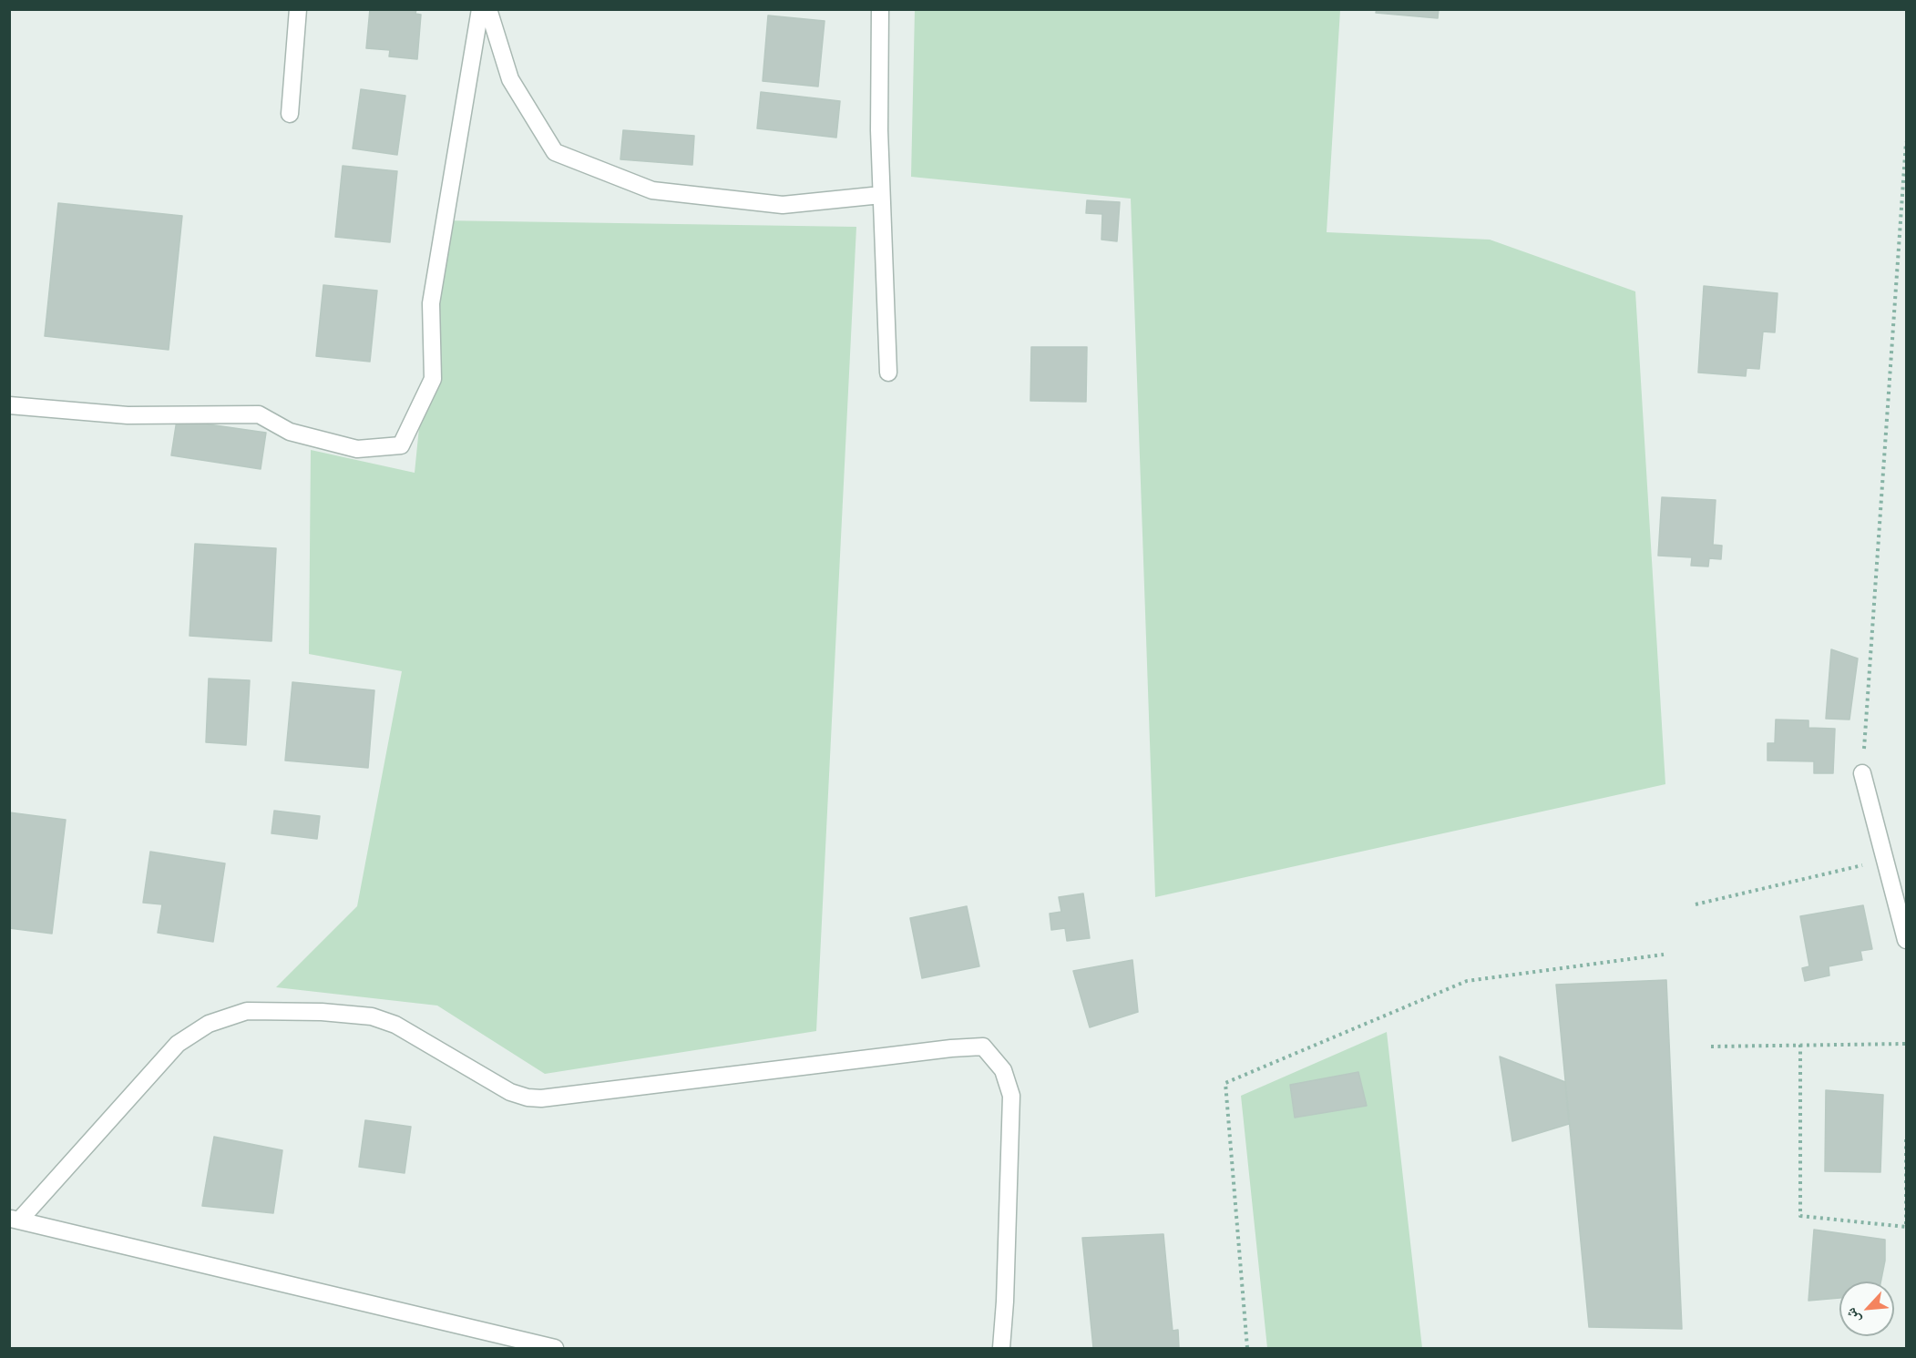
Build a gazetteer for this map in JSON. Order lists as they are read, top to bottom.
{
  "north": "bottom left"
}
